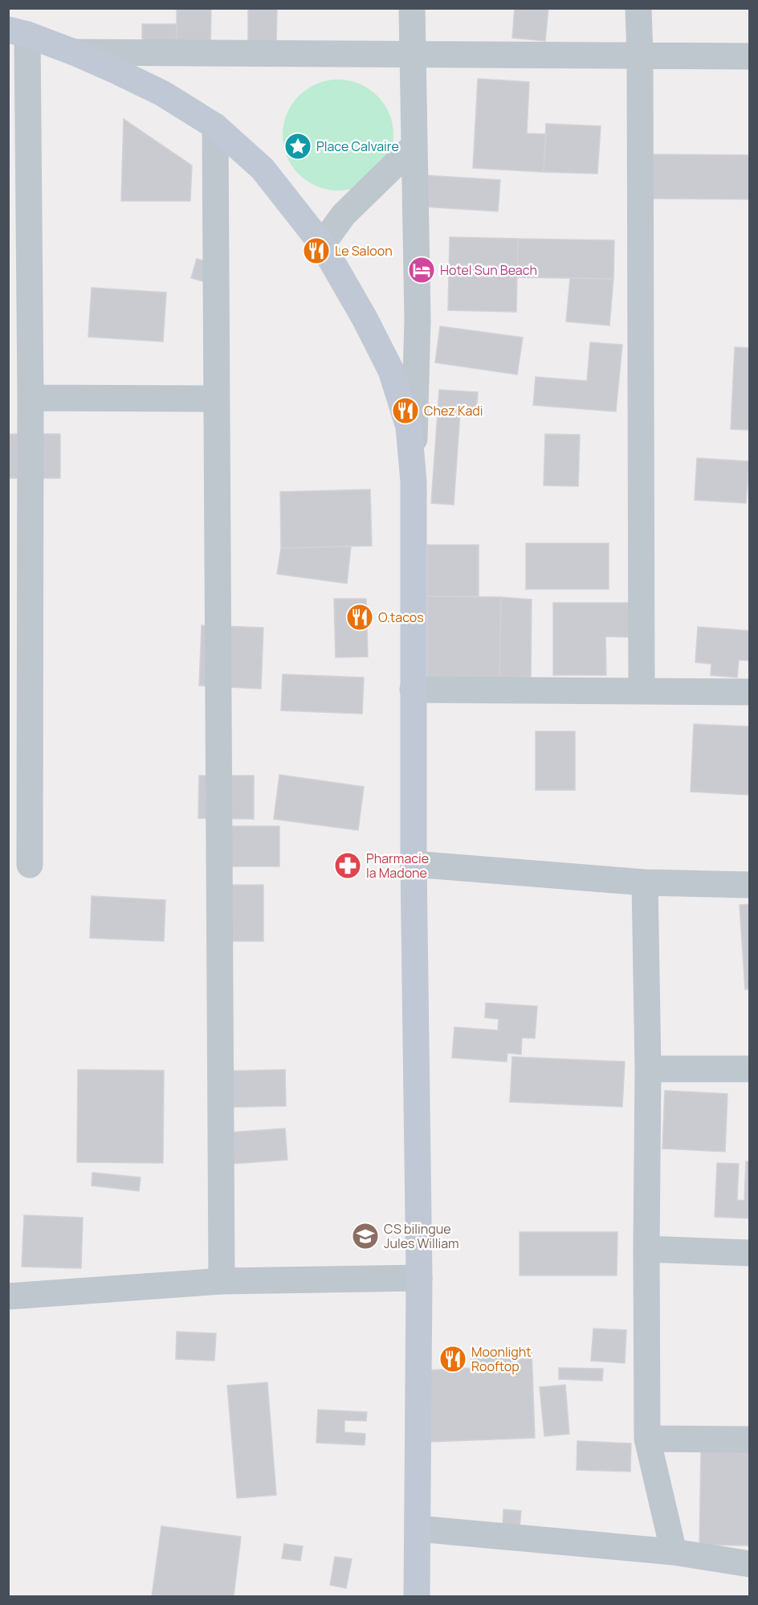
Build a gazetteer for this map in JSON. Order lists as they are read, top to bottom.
{
  "places": {
    "place": ["Place Calvaire"],
    "restaurant": [
      "Le Saloon",
      "Chez Kadi",
      "O.tacos",
      "Moonlight Rooftop"
    ],
    "hotel": ["Hotel Sun Beach"],
    "pharmacy": ["Pharmacie la Madone"],
    "school or university": ["CS bilingue Jules William"]
  }
}
